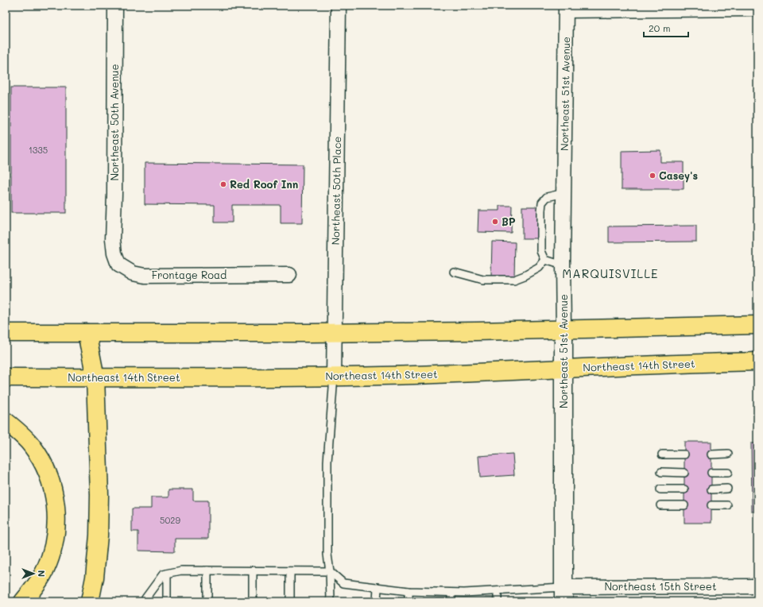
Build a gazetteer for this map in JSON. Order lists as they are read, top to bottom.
{
  "streets": {
    "main road": ["Northeast 14th Street"],
    "street": [
      "Northeast 51st Avenue",
      "Northeast 50th Avenue",
      "Northeast 50th Place",
      "Frontage Road",
      "Northeast 15th Street"
    ]
  },
  "crossings": [
    ["Northeast 51st Avenue", "Northeast 14th Street"],
    ["Northeast 51st Avenue", "Northeast 15th Street"],
    ["Northeast 50th Avenue", "Frontage Road"],
    ["Northeast 50th Place", "Northeast 14th Street"]
  ],
  "districts": ["MARQUISVILLE"],
  "places": ["Casey's", "Red Roof Inn", "BP"],
  "house_numbers": ["1335", "5029"],
  "scale_bar": "20 m",
  "north": "right"
}
